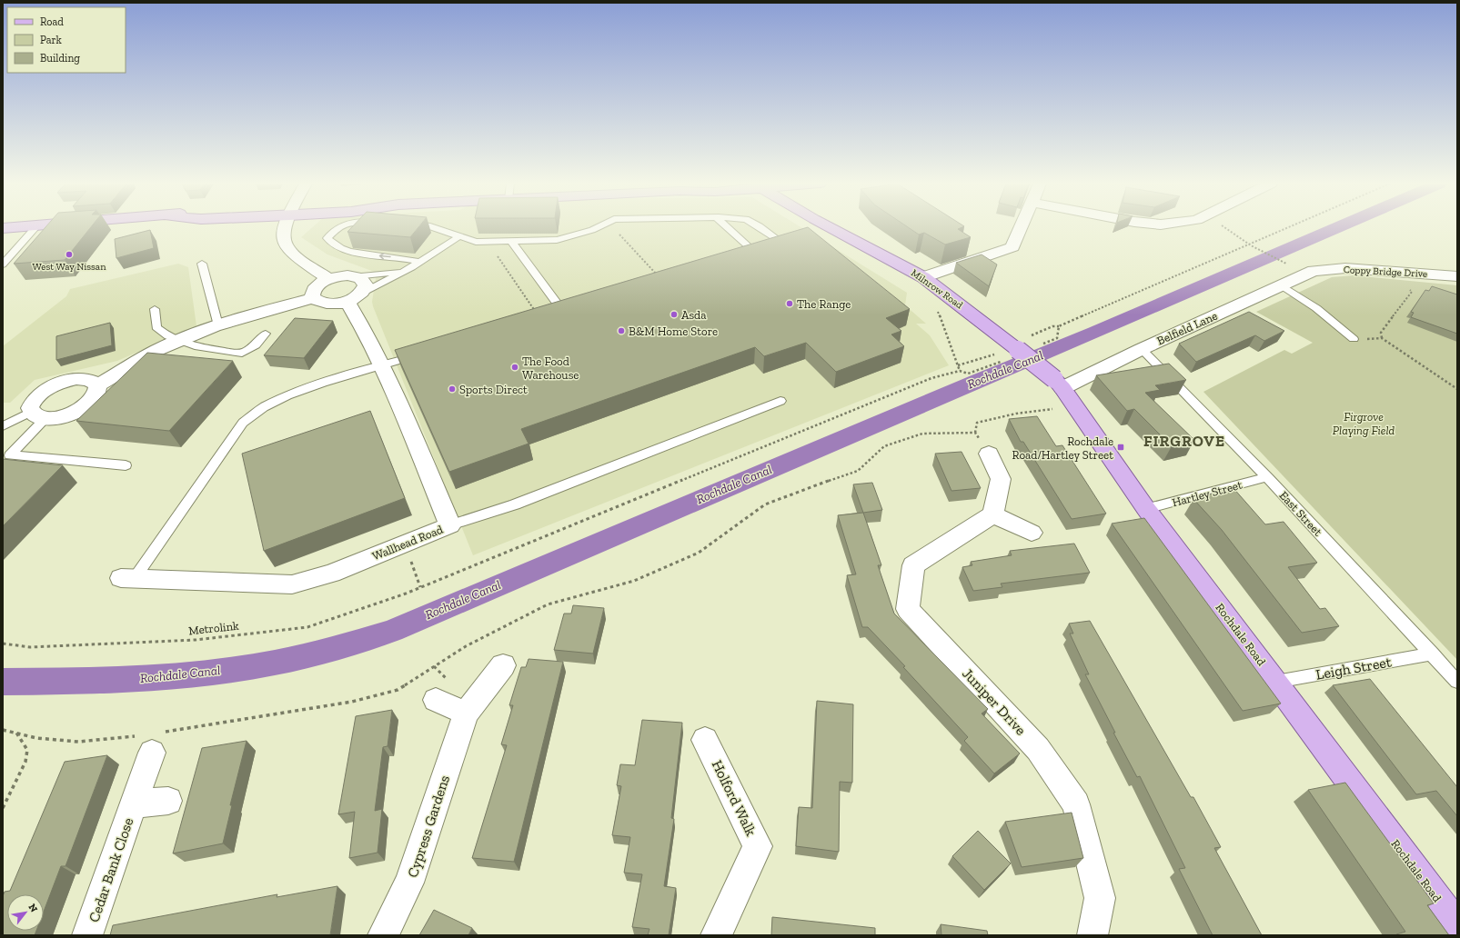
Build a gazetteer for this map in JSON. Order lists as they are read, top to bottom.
{
  "streets": {
    "main road": ["Milnrow Road", "Rochdale Road"],
    "street": [
      "Coppy Bridge Drive",
      "Belfield Lane",
      "Wallhead Road",
      "Juniper Drive",
      "Holford Walk",
      "Cypress Gardens",
      "Cedar Bank Close"
    ],
    "lane": ["Hartley Street", "East Street", "Leigh Street"],
    "path": ["Metrolink"]
  },
  "crossings": [
    ["Coppy Bridge Drive", "Belfield Lane"],
    ["Milnrow Road", "Metrolink"],
    ["Milnrow Road", "Rochdale Road"],
    ["Belfield Lane", "East Street"],
    ["Belfield Lane", "Rochdale Road"],
    ["Hartley Street", "East Street"],
    ["Hartley Street", "Rochdale Road"],
    ["East Street", "Leigh Street"],
    ["Metrolink", "Rochdale Road"],
    ["Rochdale Road", "Leigh Street"]
  ],
  "districts": ["FIRGROVE"],
  "water": ["Rochdale Canal"],
  "parks": ["Firgrove Playing Field"],
  "places": {
    "other": [
      "West Way Nissan",
      "The Range",
      "Asda",
      "B&M Home Store",
      "The Food Warehouse",
      "Sports Direct"
    ],
    "transit": ["Rochdale Road/Hartley Street"]
  },
  "legend": ["Road", "Park", "Building"],
  "north": "top right"
}
